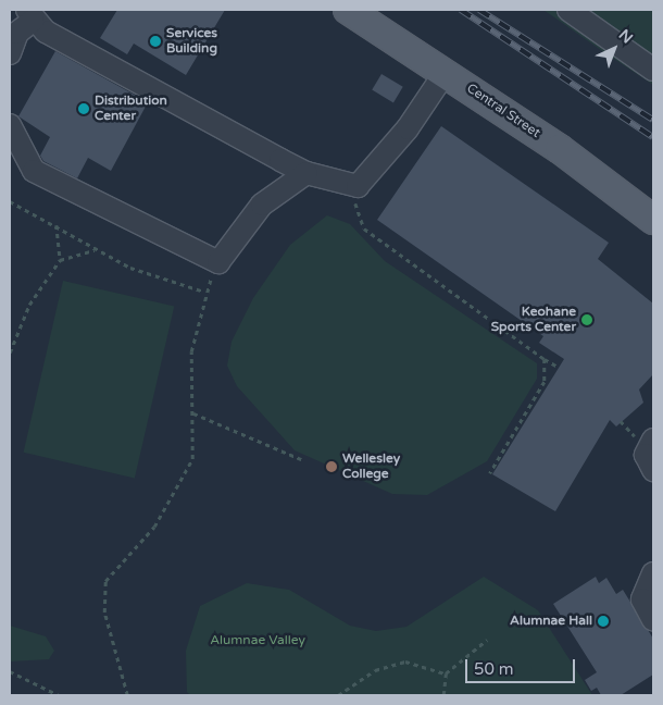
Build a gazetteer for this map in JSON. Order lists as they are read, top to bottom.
{
  "streets": {
    "main road": ["Central Street"]
  },
  "parks": ["Alumnae Valley"],
  "places": [
    "Services Building",
    "Distribution Center",
    "Keohane Sports Center",
    "Wellesley College",
    "Alumnae Hall"
  ],
  "scale_bar": "50 m",
  "north": "top right"
}
